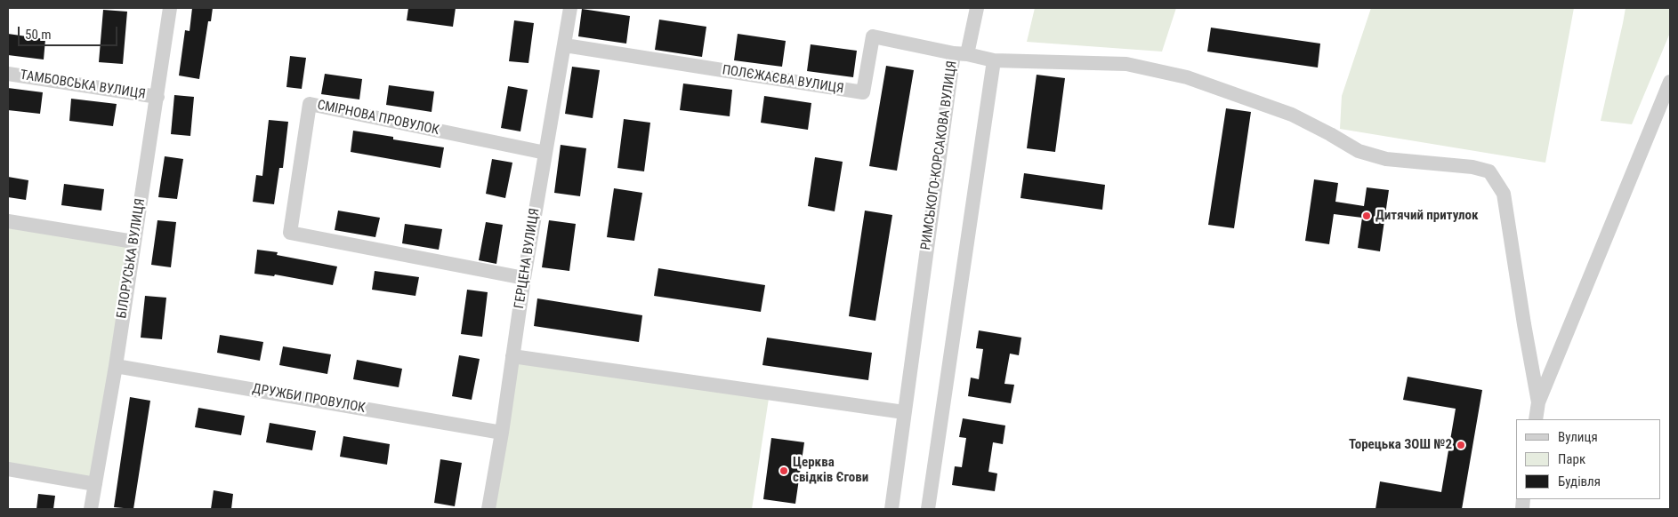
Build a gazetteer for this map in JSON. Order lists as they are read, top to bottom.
{
  "streets": {
    "street": [
      "ПОЛЄЖАЄВА ВУЛИЦЯ",
      "ТАМБОВСЬКА ВУЛИЦЯ",
      "СМІРНОВА ПРОВУЛОК",
      "РИМСЬКОГО-КОРСАКОВА ВУЛИЦЯ",
      "БІЛОРУСЬКА ВУЛИЦЯ",
      "ГЕРЦЕНА ВУЛИЦЯ",
      "ДРУЖБИ ПРОВУЛОК"
    ]
  },
  "crossings": [
    ["ПОЛЄЖАЄВА ВУЛИЦЯ", "РИМСЬКОГО-КОРСАКОВА ВУЛИЦЯ"],
    ["ПОЛЄЖАЄВА ВУЛИЦЯ", "ГЕРЦЕНА ВУЛИЦЯ"],
    ["ТАМБОВСЬКА ВУЛИЦЯ", "БІЛОРУСЬКА ВУЛИЦЯ"],
    ["СМІРНОВА ПРОВУЛОК", "ГЕРЦЕНА ВУЛИЦЯ"],
    ["БІЛОРУСЬКА ВУЛИЦЯ", "ДРУЖБИ ПРОВУЛОК"],
    ["ГЕРЦЕНА ВУЛИЦЯ", "ДРУЖБИ ПРОВУЛОК"]
  ],
  "places": ["Дитячий притулок", "Торецька ЗОШ №2", "Церква свідків Єгови"],
  "legend": ["Вулиця", "Парк", "Будівля"],
  "scale_bar": "50 m"
}
